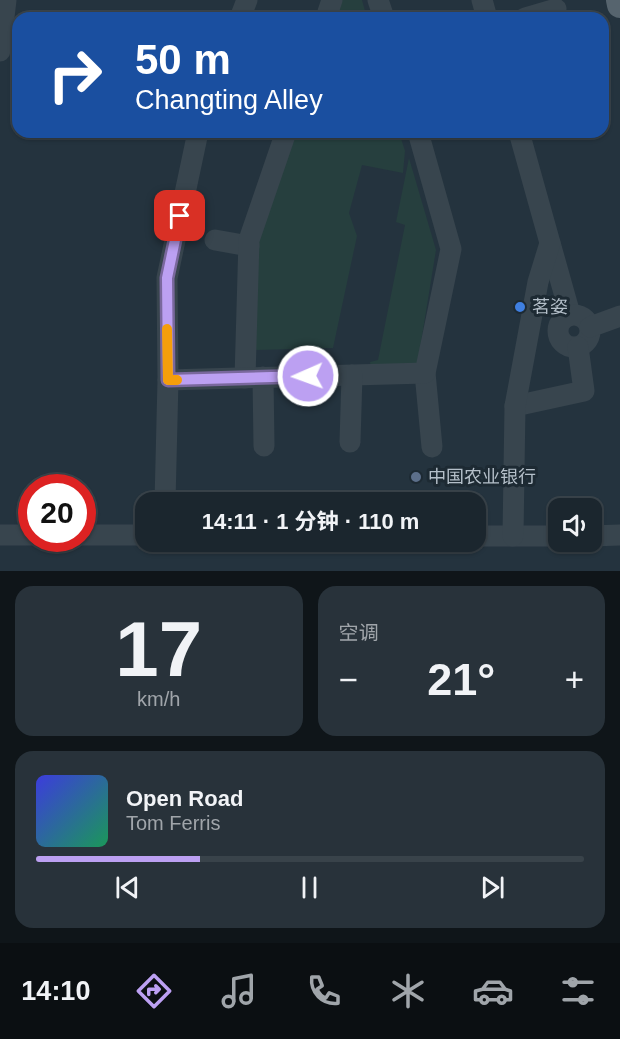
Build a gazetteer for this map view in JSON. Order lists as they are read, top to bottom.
{
  "places": ["茗姿", "中国农业银行"],
  "page": {
    "turn": ["50 m", "Changting Alley"],
    "limit": "20",
    "trip": "14:11 · 1 分钟 · 110 m",
    "tile": [
      ["17", "km/h"],
      "空调"
    ],
    "heat": ["−", "21°", "+"],
    "song": ["Open Road", "Tom Ferris"],
    "tabs": "14:10"
  }
}
